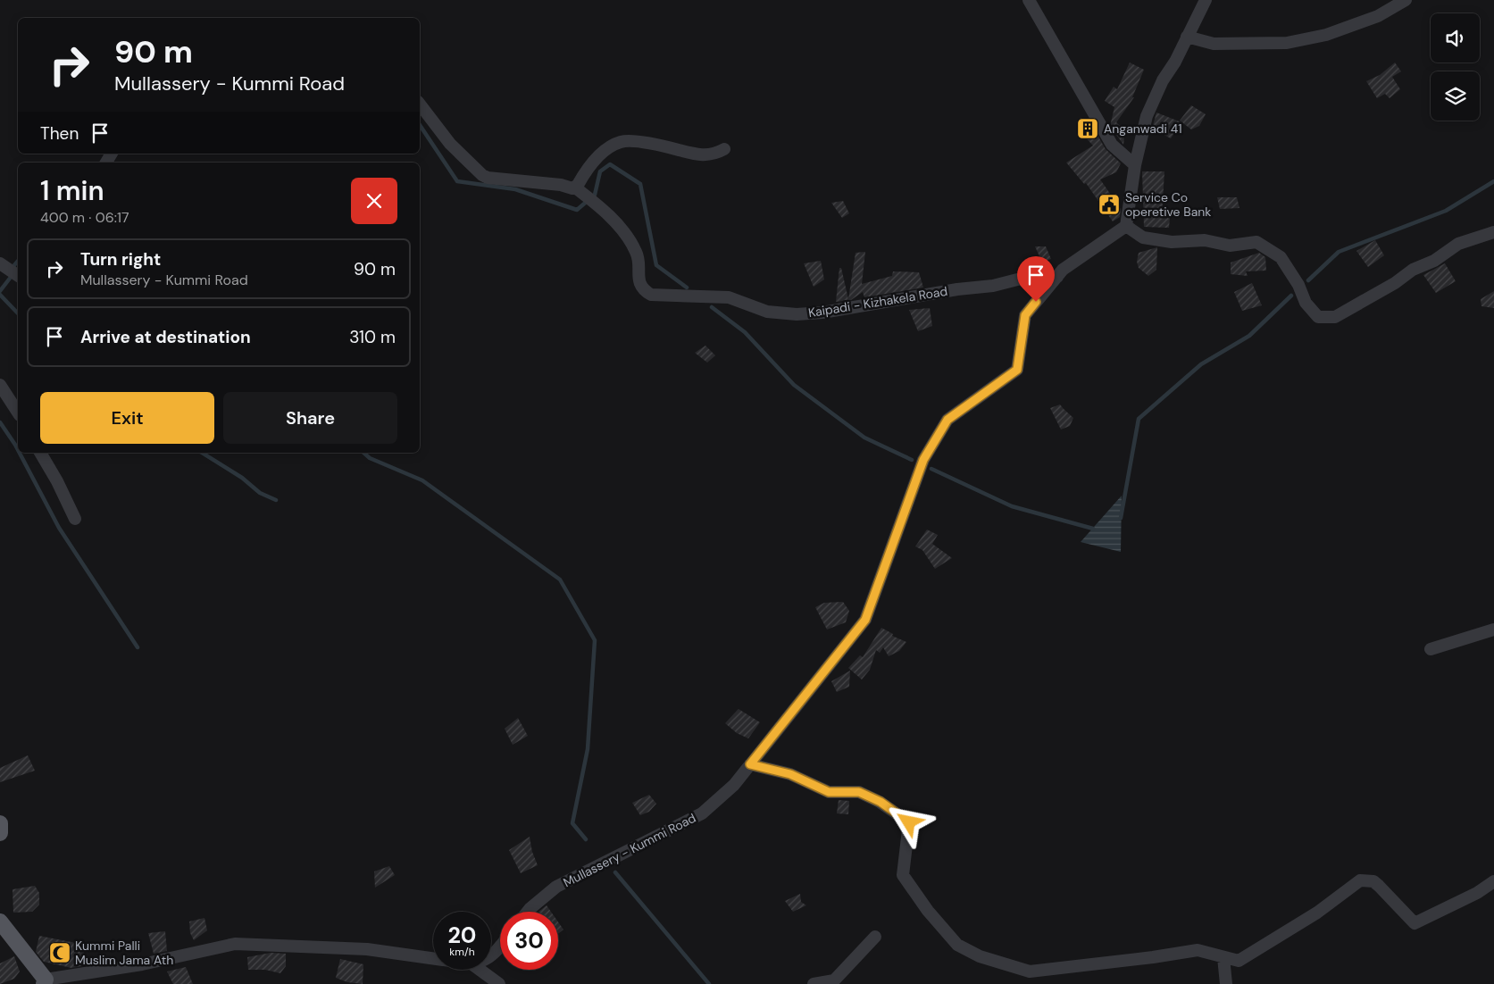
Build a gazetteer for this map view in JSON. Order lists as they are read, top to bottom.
{
  "streets": {
    "street": ["Kaipadi - Kizhakela Road", "Mullassery - Kummi Road"]
  },
  "crossings": [
    ["Kaipadi - Kizhakela Road", "Mullassery - Kummi Road"]
  ],
  "places": {
    "building": ["Anganwadi 41"],
    "public building": ["Service Co operetive Bank"],
    "mosque": ["Kummi Palli Muslim Jama Ath"]
  },
  "page": {
    "turn": ["90 m", "Mullassery - Kummi Road"],
    "then": "Then",
    "heading": ["1 min", "400 m · 06:17"],
    "list": [
      {
        "name": "Turn right",
        "note": "Mullassery - Kummi Road",
        "value": "90 m"
      },
      {
        "name": "Arrive at destination",
        "value": "310 m"
      }
    ],
    "buttons": ["Exit", "Share"],
    "speed": "20 km/h",
    "limit": "30"
  }
}
